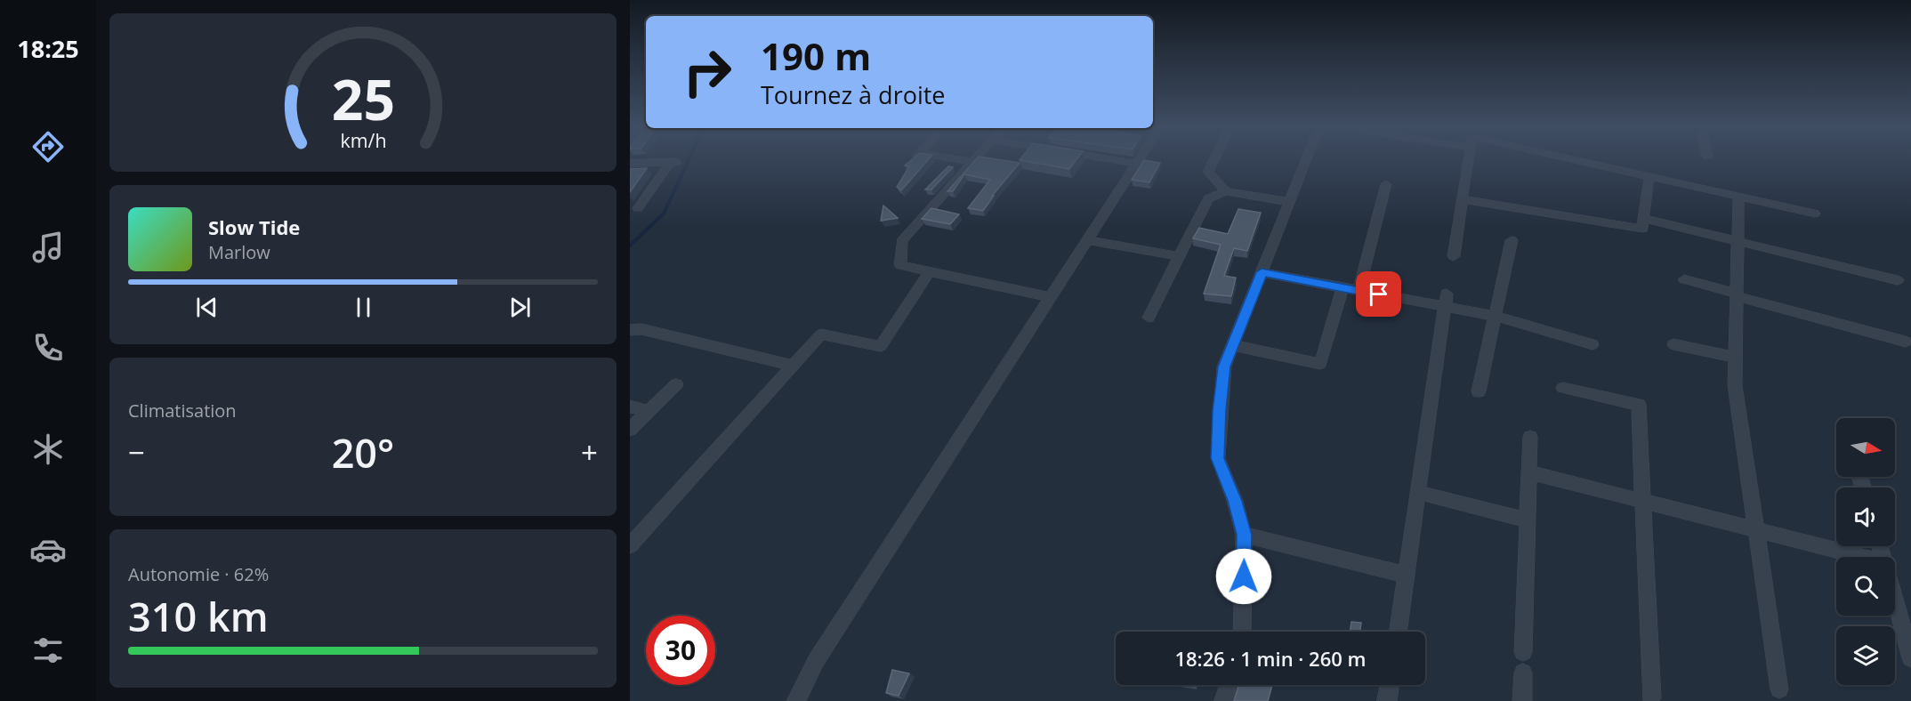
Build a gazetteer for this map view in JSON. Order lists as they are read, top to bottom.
{
  "north": "right",
  "page": {
    "tabs": "18:25",
    "turn": ["190 m", "Tournez à droite"],
    "song": ["Slow Tide", "Marlow"],
    "tile": [
      "Climatisation",
      ["Autonomie · 62%", "310 km"]
    ],
    "heat": ["−", "20°", "+"],
    "limit": "30",
    "trip": "18:26 · 1 min · 260 m",
    "gauge": ["25", "km/h"]
  }
}
